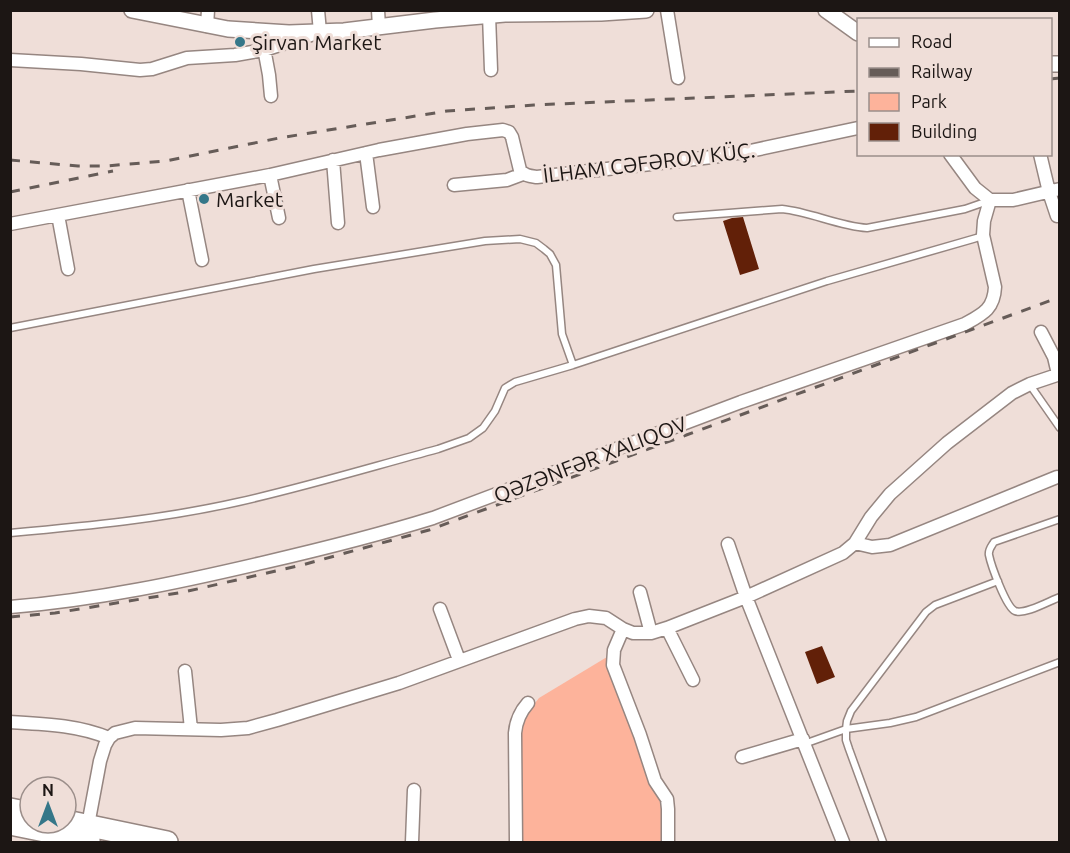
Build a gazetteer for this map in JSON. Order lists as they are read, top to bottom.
{
  "streets": {
    "street": ["İLHAM CƏFƏROV KÜÇ."]
  },
  "places": ["Şirvan Market", "Market"],
  "legend": [
    "Road",
    "Railway",
    "Park",
    "Building"
  ],
  "north": "top"
}
